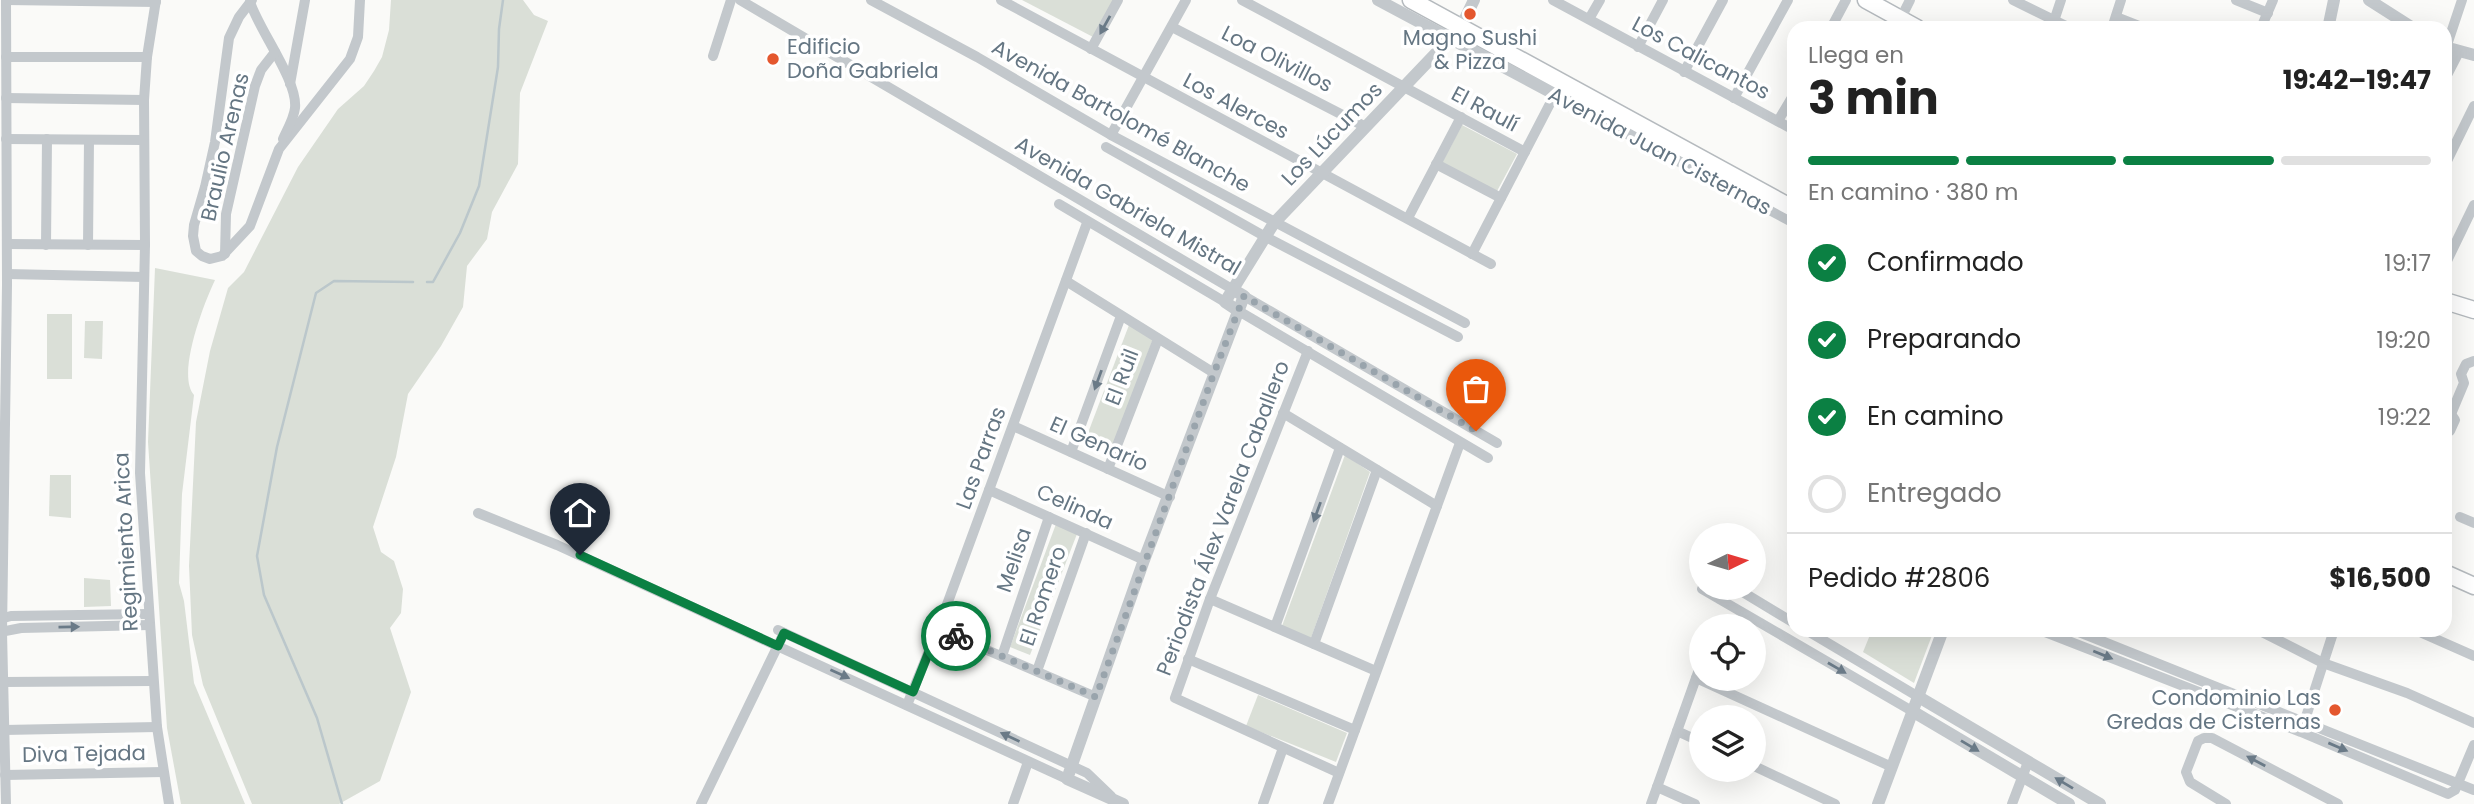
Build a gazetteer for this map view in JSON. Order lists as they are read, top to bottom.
{
  "streets": {
    "main road": ["Avenida Juan Cisternas"],
    "street": [
      "Los Calicantos",
      "Loa Olivillos",
      "Los Alerces",
      "El Raulí",
      "Avenida Bartolomé Blanche",
      "Los Lúcumos",
      "Braulio Arenas",
      "Avenida Gabriela Mistral",
      "El Ruil",
      "El Genario",
      "Las Parras",
      "Celinda",
      "Periodista Álex Varela Caballero",
      "Regimiento Arica",
      "Melisa",
      "El Romero",
      "Diva Tejada"
    ]
  },
  "crossings": [
    ["Loa Olivillos", "Los Lúcumos"],
    ["Los Alerces", "Los Lúcumos"],
    ["El Raulí", "Los Lúcumos"],
    ["Avenida Bartolomé Blanche", "Los Lúcumos"],
    ["Los Lúcumos", "Avenida Juan Cisternas"],
    ["Los Lúcumos", "Avenida Gabriela Mistral"],
    ["Avenida Gabriela Mistral", "Las Parras"],
    ["Avenida Gabriela Mistral", "Periodista Álex Varela Caballero"],
    ["El Ruil", "El Genario"],
    ["El Genario", "Las Parras"],
    ["Las Parras", "Celinda"],
    ["Celinda", "Melisa"],
    ["Celinda", "El Romero"],
    ["Regimiento Arica", "Diva Tejada"]
  ],
  "places": ["Magno Sushi & Pizza", "Edificio Doña Gabriela", "Condominio Las Gredas de Cisternas"],
  "north": "right",
  "page": {
    "heading": ["3 min", "Llega en", "19:42–19:47"],
    "panel": ["Pedido #2806", "$16,500"],
    "bar": "En camino · 380 m",
    "list": [
      ["Confirmado", "19:17"],
      ["Preparando", "19:20"],
      ["En camino", "19:22"],
      "Entregado"
    ]
  }
}
